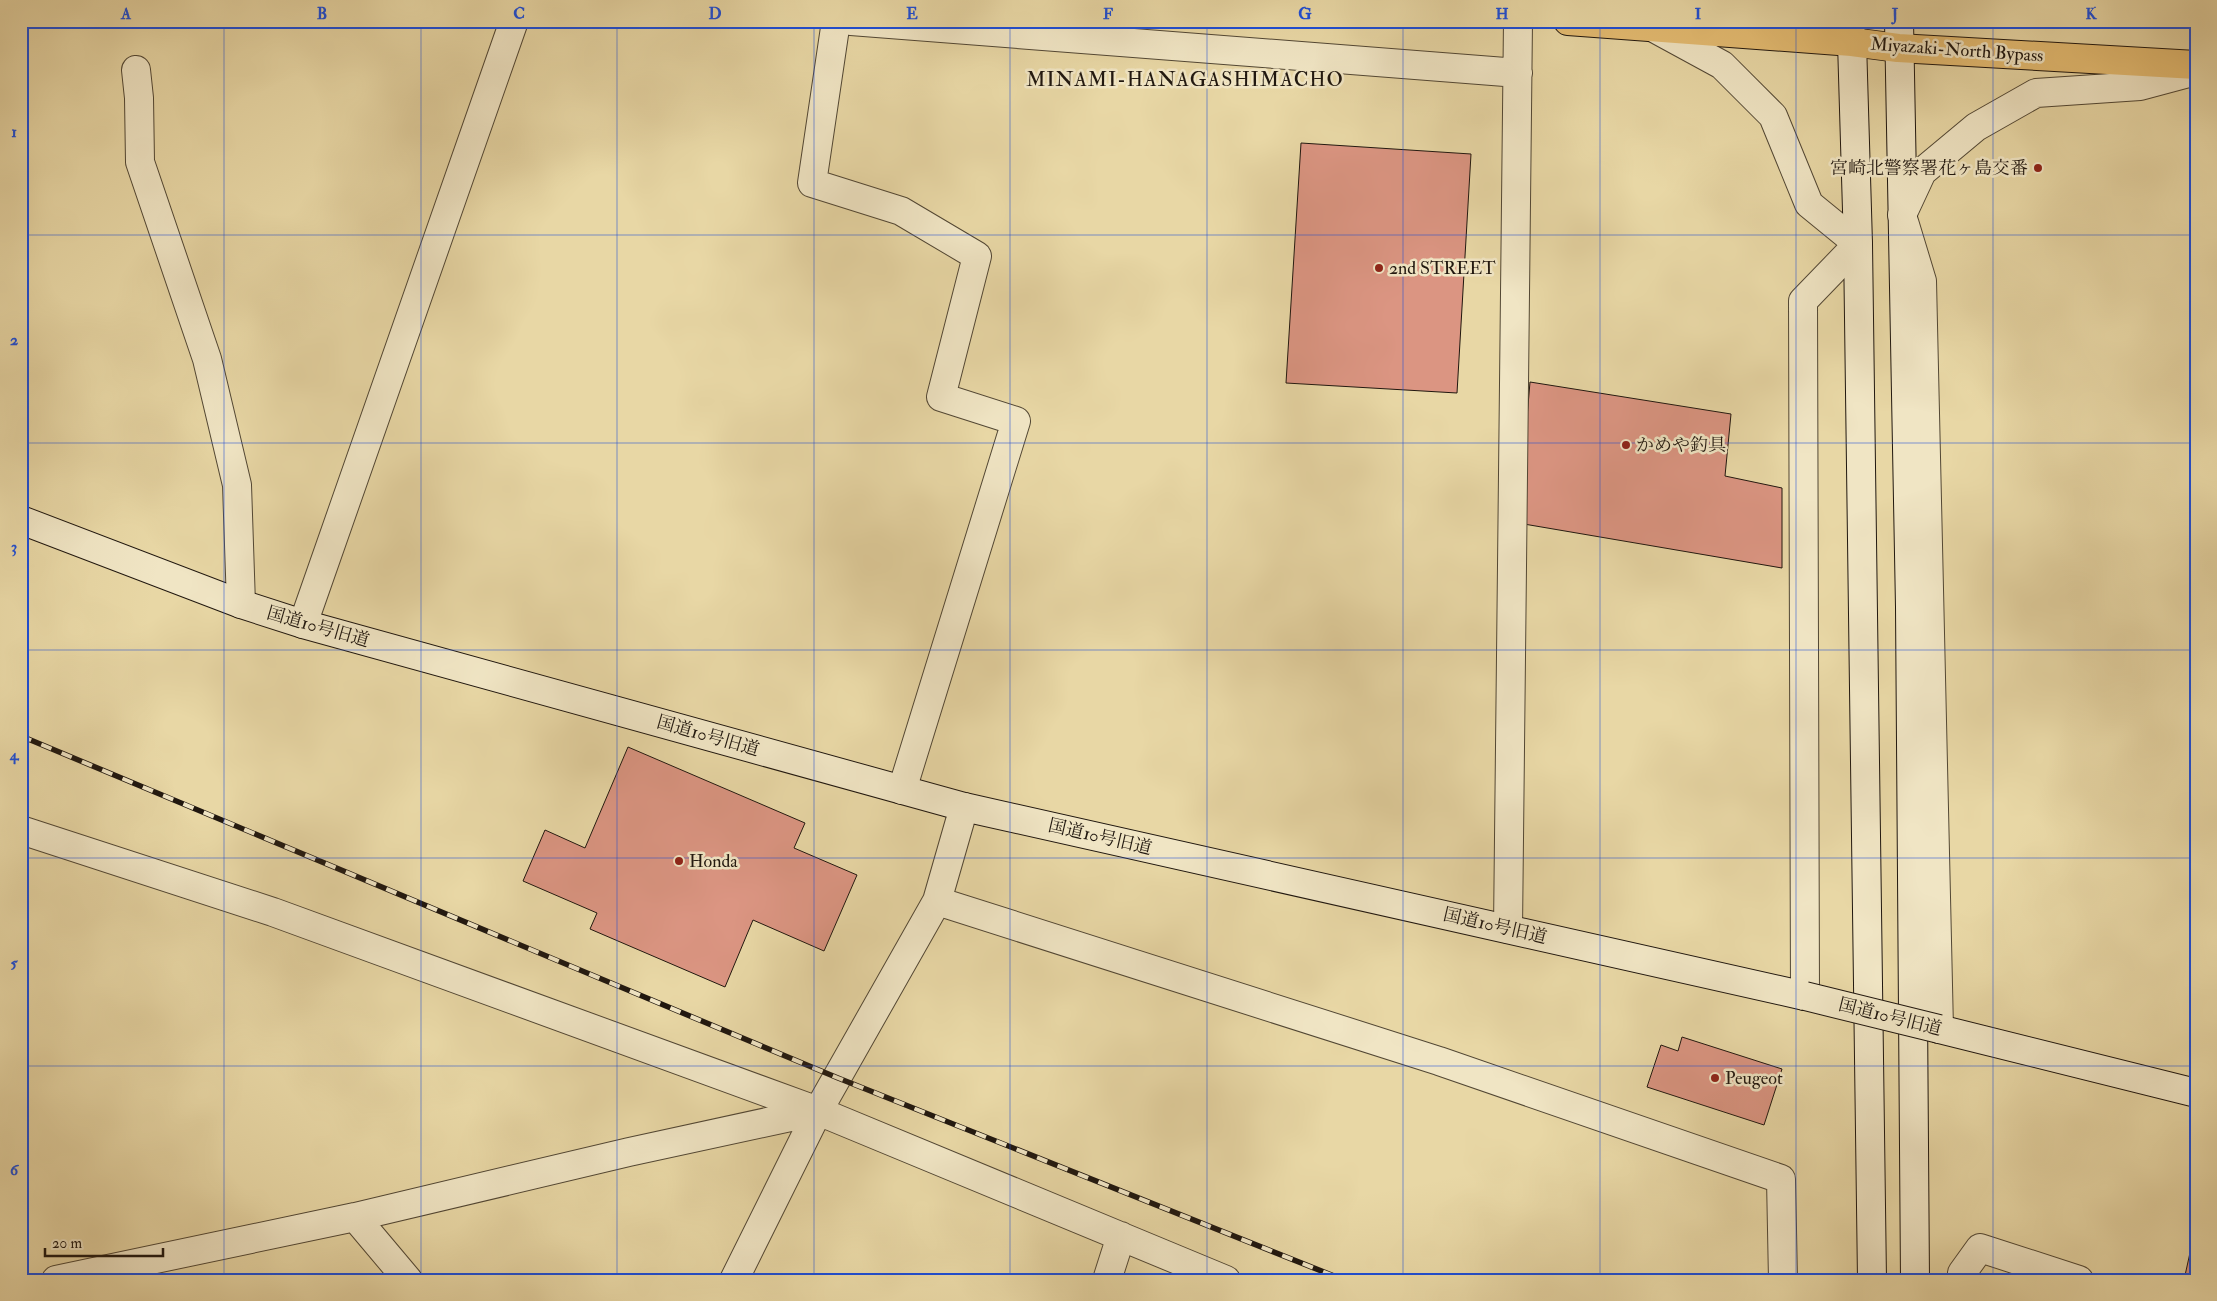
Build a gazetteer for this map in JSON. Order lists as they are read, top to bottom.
{
  "streets": {
    "highway": ["Miyazaki-North Bypass"],
    "street": ["国道10号旧道"]
  },
  "districts": ["MINAMI-HANAGASHIMACHO"],
  "places": [
    "宮崎北警察署花ヶ島交番",
    "2nd STREET",
    "かめや釣具",
    "Honda",
    "Peugeot"
  ],
  "scale_bar": "20 m",
  "grid": {
    "columns": [
      "A",
      "B",
      "C",
      "D",
      "E",
      "F",
      "G",
      "H",
      "I",
      "J",
      "K"
    ],
    "rows": [
      "1",
      "2",
      "3",
      "4",
      "5",
      "6"
    ]
  }
}
